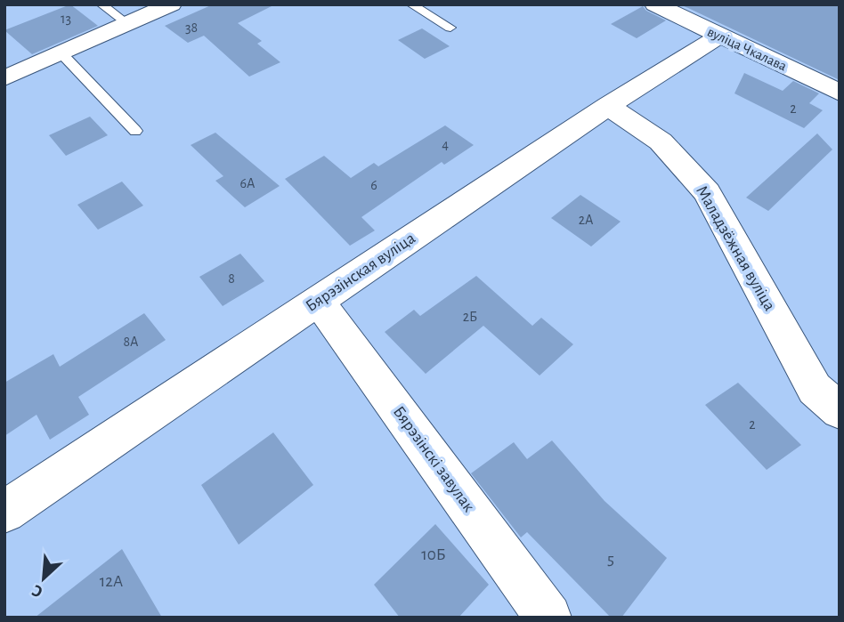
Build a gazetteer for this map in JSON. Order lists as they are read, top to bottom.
{
  "streets": {
    "street": [
      "вуліца Чкалава",
      "Маладзёжная вуліца",
      "Бярэзінская вуліца",
      "Бярэзінскі завулак"
    ]
  },
  "crossings": [
    ["вуліца Чкалава", "Бярэзінская вуліца"],
    ["Маладзёжная вуліца", "Бярэзінская вуліца"],
    ["Бярэзінская вуліца", "Бярэзінскі завулак"]
  ],
  "house_numbers": [
    "13",
    "38",
    "2",
    "4",
    "6А",
    "6",
    "2А",
    "8",
    "2Б",
    "8А",
    "2",
    "10Б",
    "5",
    "12А"
  ],
  "north": "bottom left"
}
